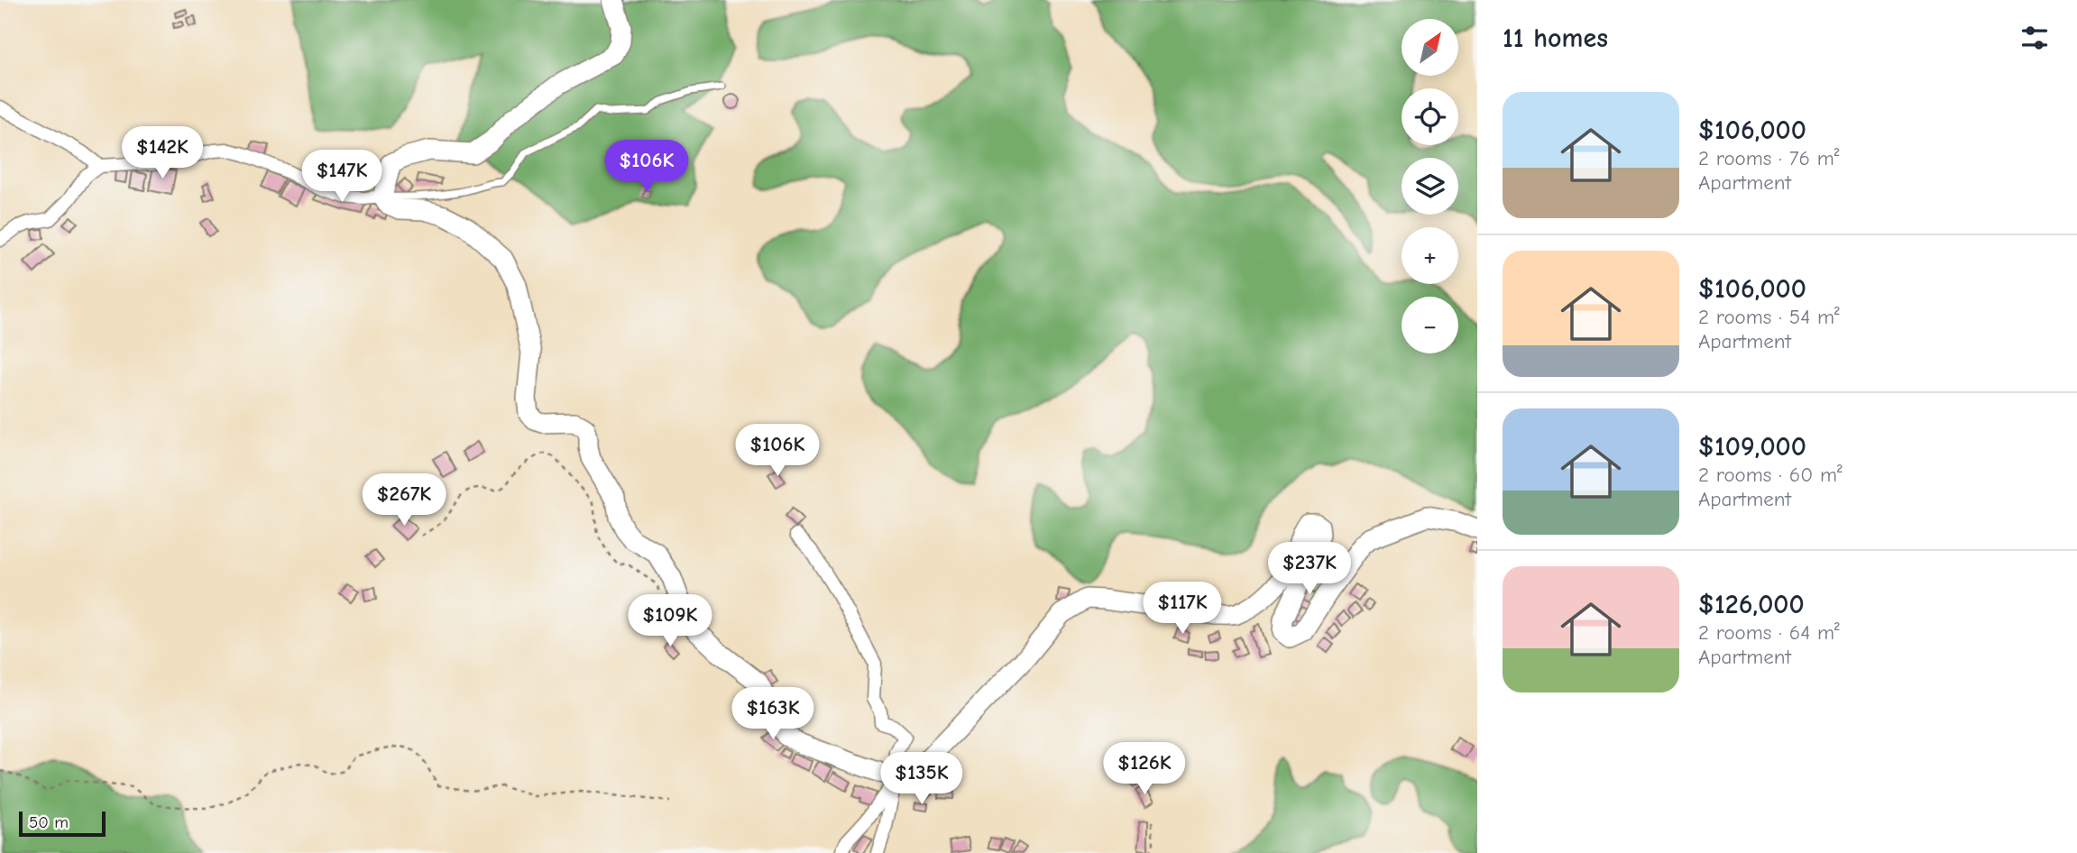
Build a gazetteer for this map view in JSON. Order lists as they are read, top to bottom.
{
  "scale_bar": "50 m",
  "north": "top right",
  "page": {
    "heading": "11 homes",
    "map_buttons": ["+", "−"],
    "list": [
      {
        "name": "$106,000",
        "note": "2 rooms · 76 m² · Apartment"
      },
      {
        "name": "$106,000",
        "note": "2 rooms · 54 m² · Apartment"
      },
      {
        "name": "$109,000",
        "note": "2 rooms · 60 m² · Apartment"
      },
      {
        "name": "$126,000",
        "note": "2 rooms · 64 m² · Apartment"
      }
    ],
    "price": [
      "$142K",
      "$106K",
      "$147K",
      "$106K",
      "$267K",
      "$237K",
      "$117K",
      "$109K",
      "$163K",
      "$126K",
      "$135K"
    ],
    "scale": "50 m"
  }
}
